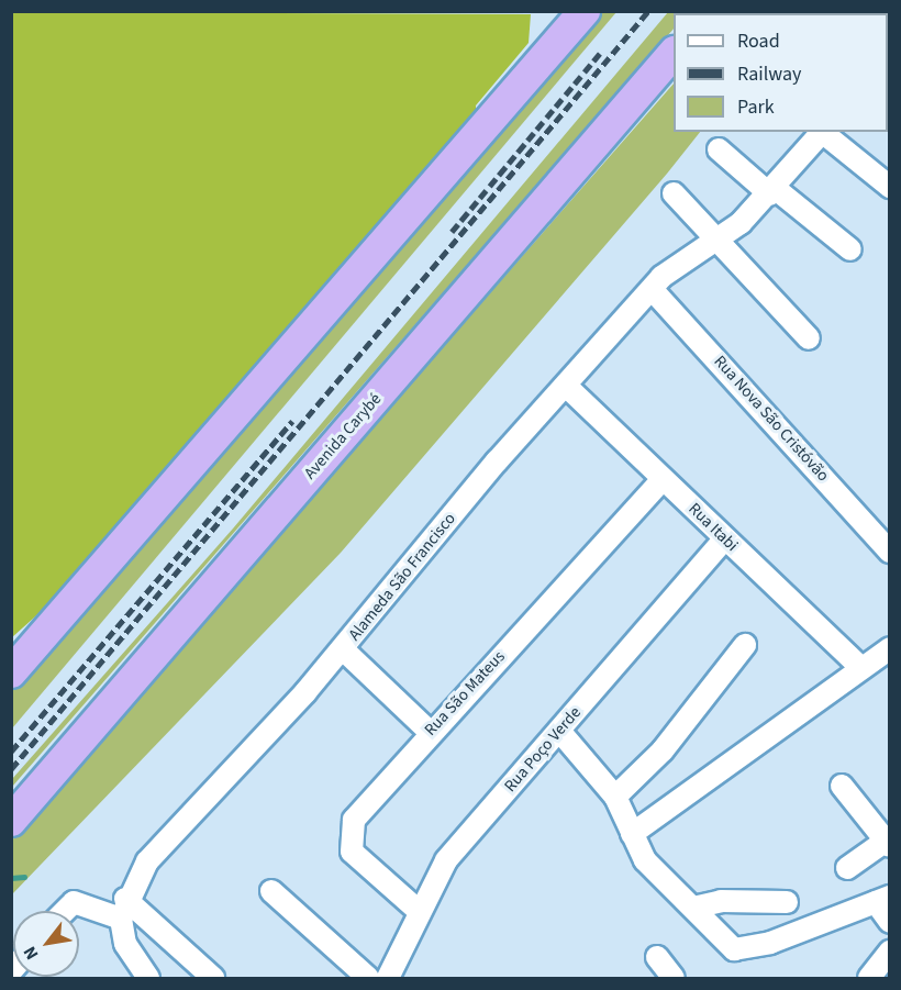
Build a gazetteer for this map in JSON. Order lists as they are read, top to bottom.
{
  "streets": {
    "highway": ["Avenida Carybé"],
    "street": [
      "Rua Nova São Cristóvão",
      "Rua Itabi",
      "Alameda São Francisco",
      "Rua São Mateus",
      "Rua Poço Verde"
    ]
  },
  "crossings": [
    ["Rua Nova São Cristóvão", "Alameda São Francisco"],
    ["Rua Itabi", "Alameda São Francisco"],
    ["Rua Itabi", "Rua São Mateus"],
    ["Rua Itabi", "Rua Poço Verde"],
    ["Rua São Mateus", "Rua Poço Verde"]
  ],
  "legend": ["Road", "Railway", "Park"],
  "north": "bottom left"
}
